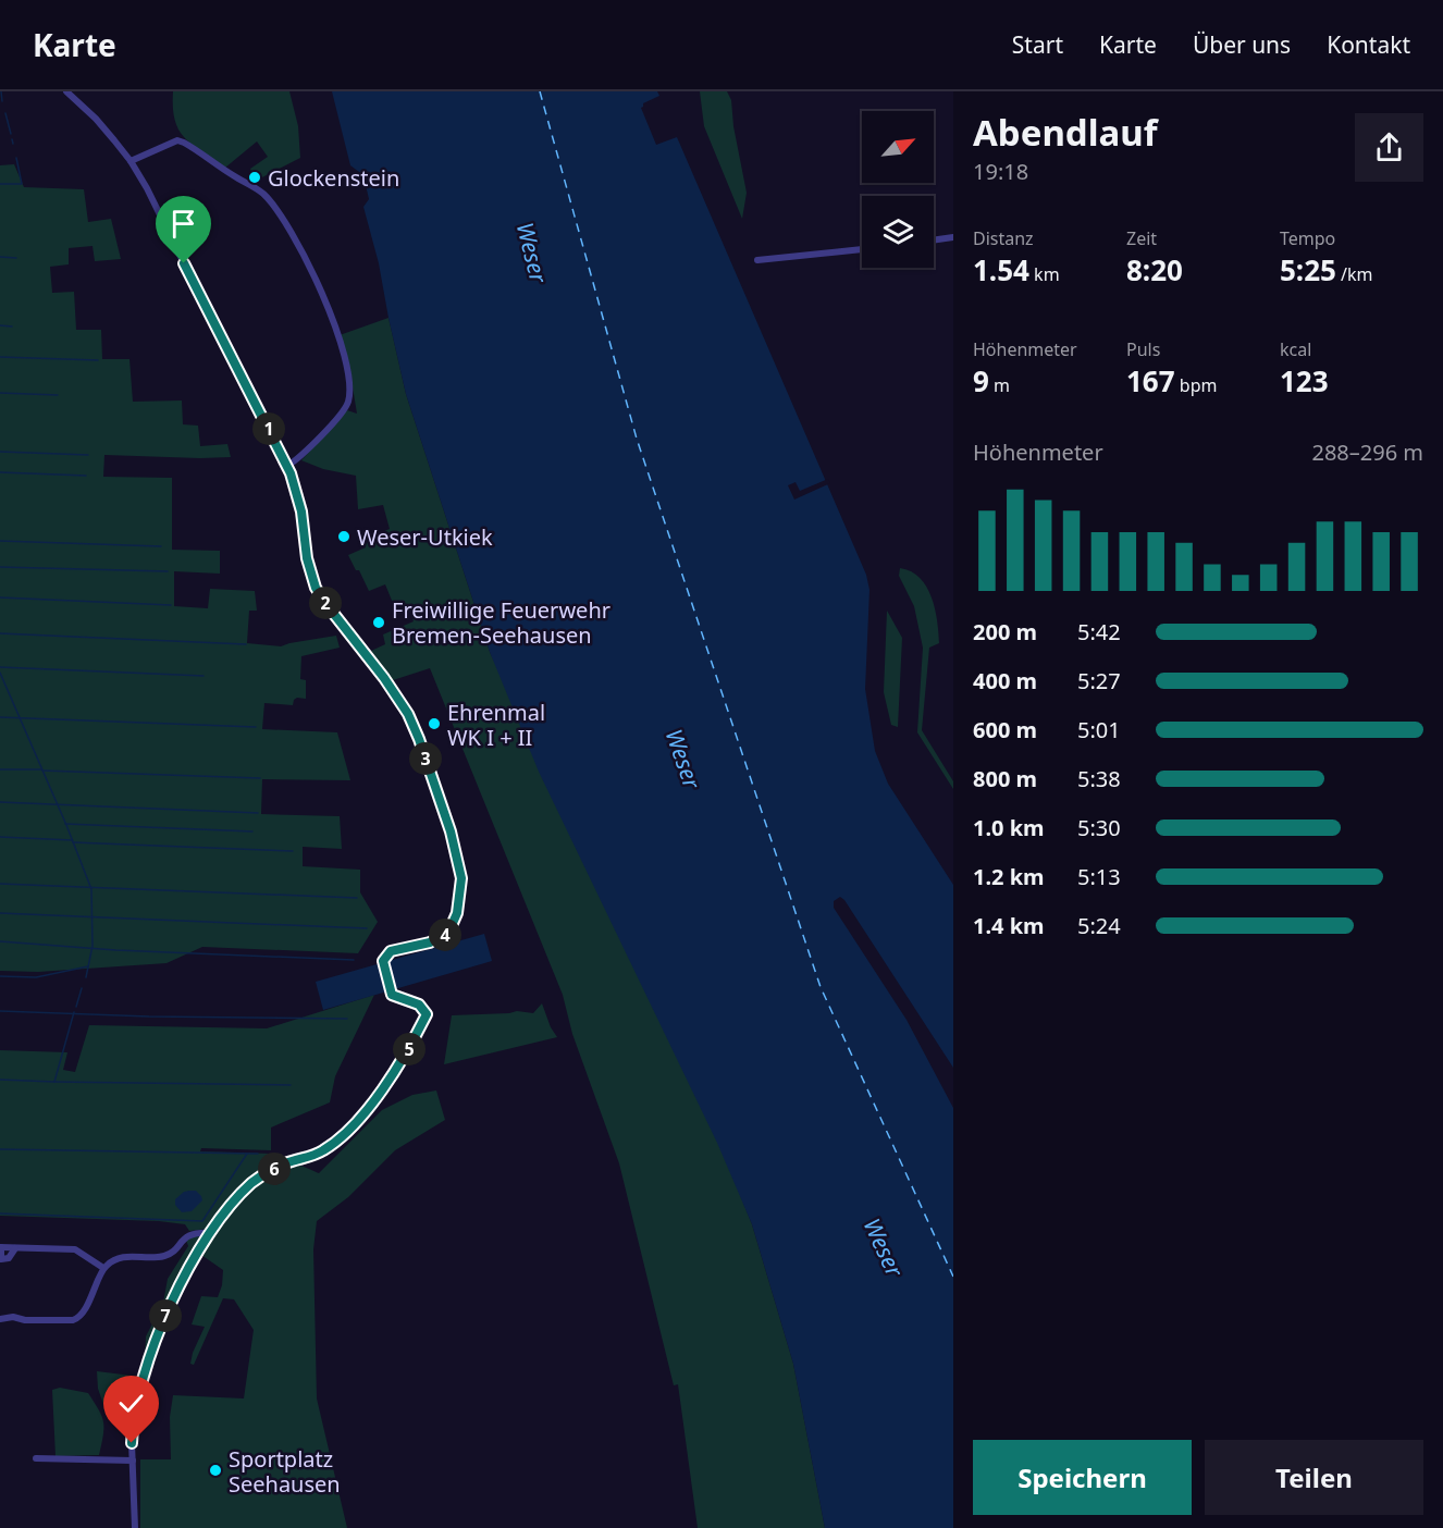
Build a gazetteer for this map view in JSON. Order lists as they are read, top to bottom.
{
  "water": ["Weser"],
  "places": [
    "Glockenstein",
    "Weser-Utkiek",
    "Freiwillige Feuerwehr Bremen-Seehausen",
    "Ehrenmal WK I + II",
    "Sportplatz Seehausen"
  ],
  "north": "top right",
  "page": {
    "header": "Karte",
    "nav": [
      "Start",
      "Karte",
      "Über uns",
      "Kontakt"
    ],
    "heading": ["Abendlauf", "19:18"],
    "stats": [
      ["Distanz", "1.54 km"],
      ["Zeit", "8:20"],
      ["Tempo", "5:25 /km"],
      ["Höhenmeter", "9 m"],
      ["Puls", "167 bpm"],
      ["kcal", "123"]
    ],
    "pins": [
      "1",
      "2",
      "3",
      "4",
      "5",
      "6",
      "7"
    ],
    "chart": ["Höhenmeter", "288–296 m"],
    "list": [
      {
        "name": "200 m",
        "note": "5:42"
      },
      {
        "name": "400 m",
        "note": "5:27"
      },
      {
        "name": "600 m",
        "note": "5:01"
      },
      {
        "name": "800 m",
        "note": "5:38"
      },
      {
        "name": "1.0 km",
        "note": "5:30"
      },
      {
        "name": "1.2 km",
        "note": "5:13"
      },
      {
        "name": "1.4 km",
        "note": "5:24"
      }
    ],
    "buttons": ["Speichern", "Teilen"]
  }
}
